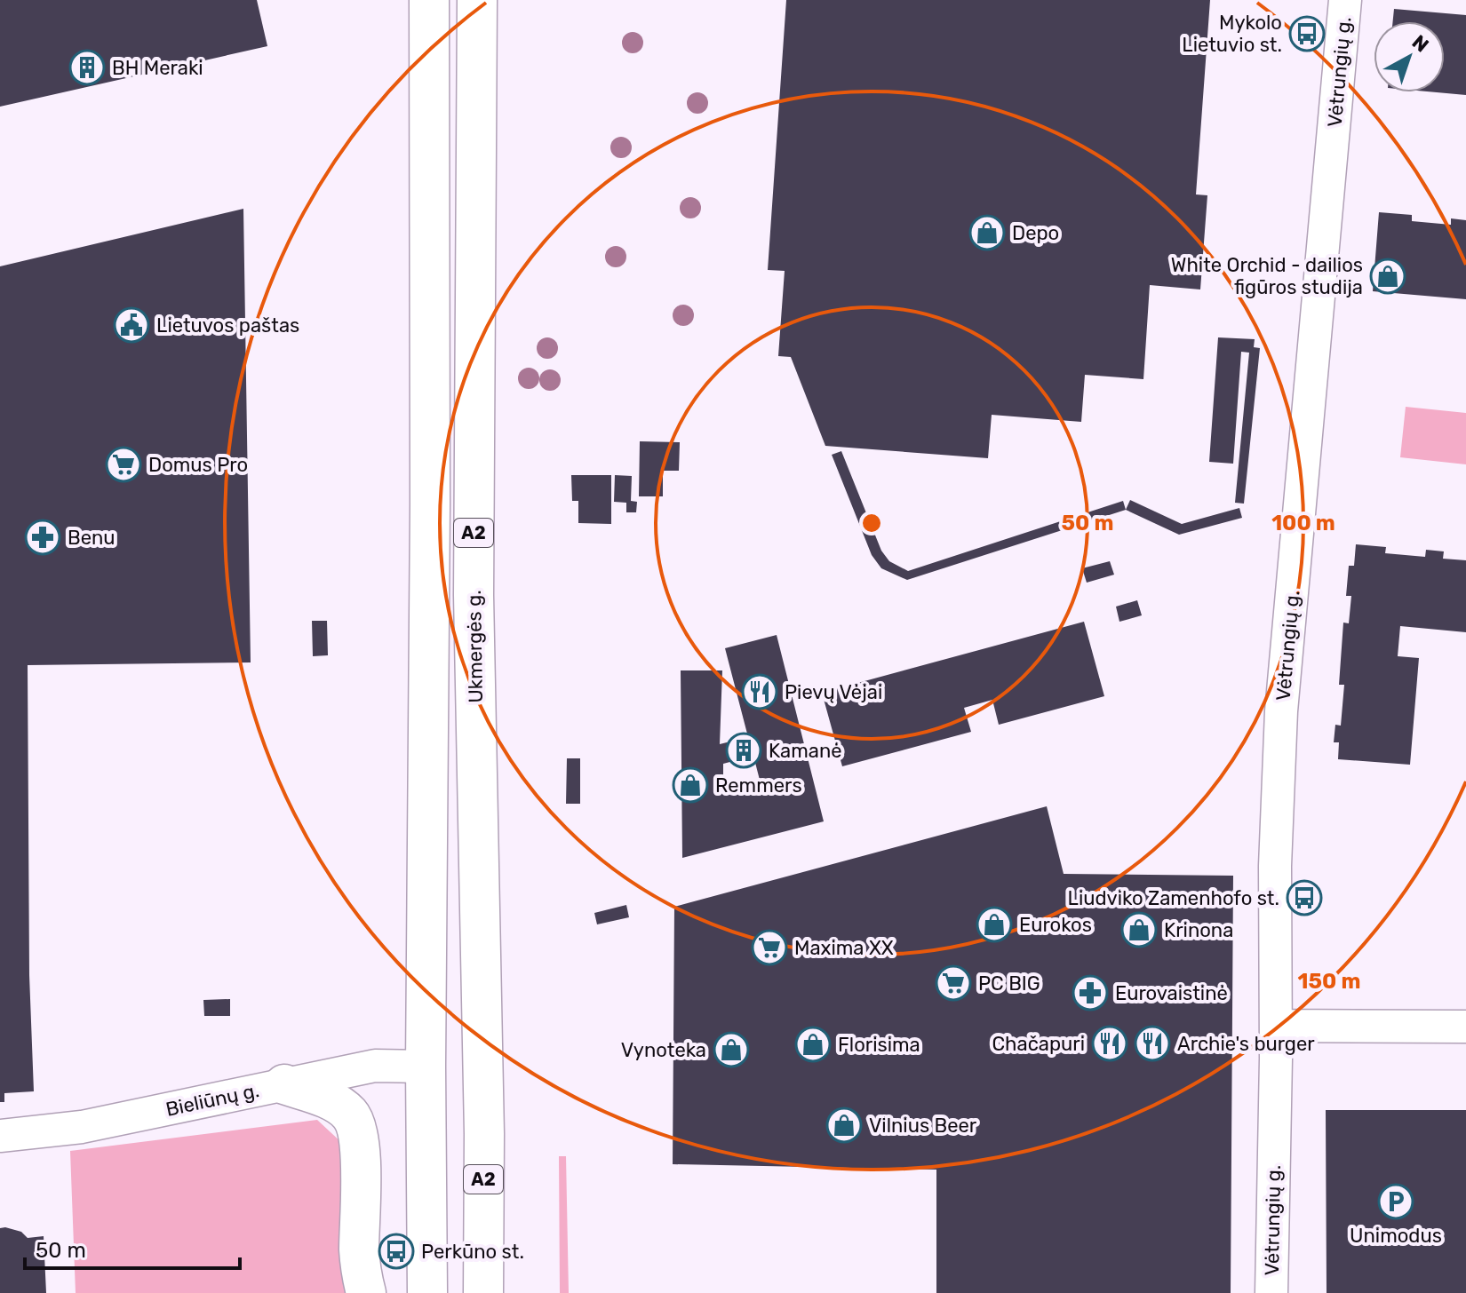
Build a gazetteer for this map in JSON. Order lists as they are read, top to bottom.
{
  "streets": {
    "highway": ["A2", "Ukmergės g."],
    "street": ["Vėtrungių g.", "Bieliūnų g."]
  },
  "crossings": [
    ["A2", "Bieliūnų g."]
  ],
  "places": {
    "bus stop": ["Mykolo Lietuvio st.", "Liudviko Zamenhofo st.", "Perkūno st."],
    "building": ["BH Meraki", "Kamanė"],
    "shop": [
      "Depo",
      "White Orchid - dailios figūros studija",
      "Remmers",
      "Eurokos",
      "Krinona",
      "Florisima",
      "Vynoteka",
      "Vilnius Beer"
    ],
    "public building": ["Lietuvos paštas"],
    "supermarket": ["Domus Pro", "Maxima XX", "PC BIG"],
    "pharmacy": ["Benu", "Eurovaistinė"],
    "restaurant": ["Pievų Vėjai", "Chačapuri", "Archie's burger"],
    "parking": ["Unimodus"]
  },
  "scale_bar": "50 m",
  "north": "top right",
  "rings": ["50 m", "100 m", "150 m"]
}
